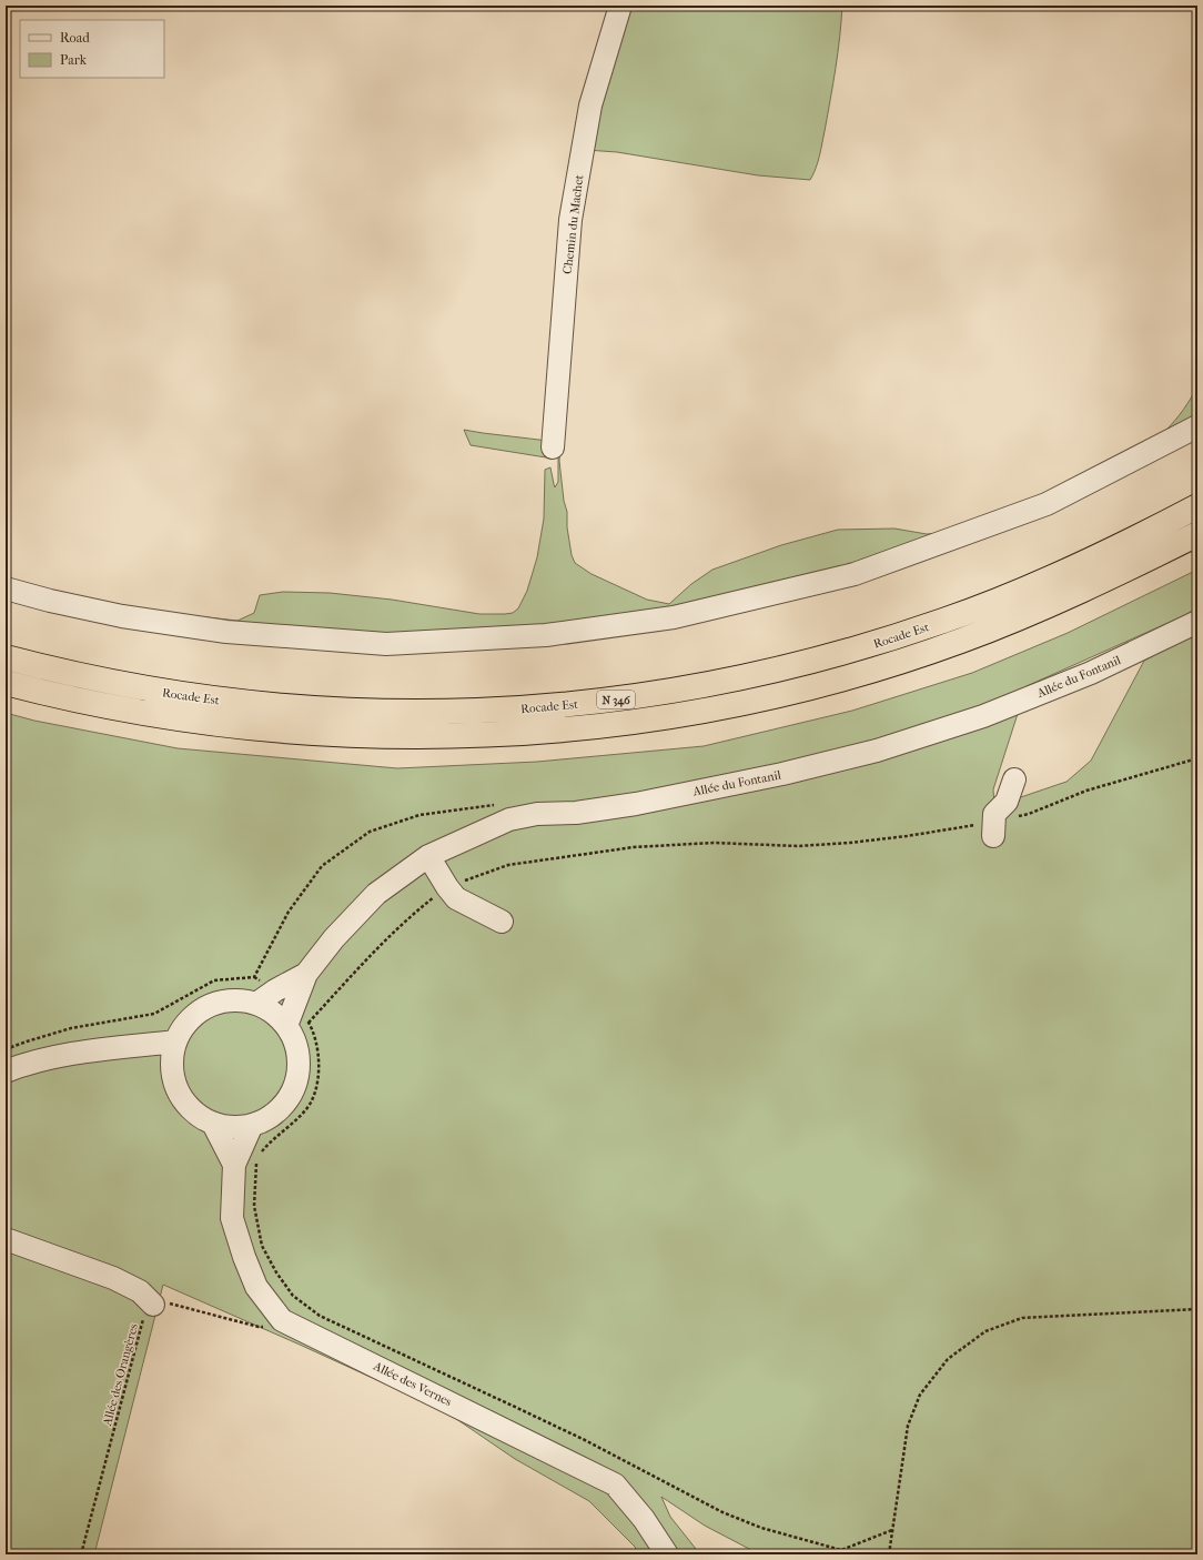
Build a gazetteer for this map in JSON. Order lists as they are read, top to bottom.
{
  "streets": {
    "highway": ["Rocade Est", "N 346"],
    "street": ["Chemin du Machet", "Allée du Fontanil", "Allée des Vernes"],
    "path": ["Allée des Orangères"]
  },
  "crossings": [
    ["Allée du Fontanil", "Allée des Vernes"]
  ],
  "legend": ["Road", "Park"]
}
